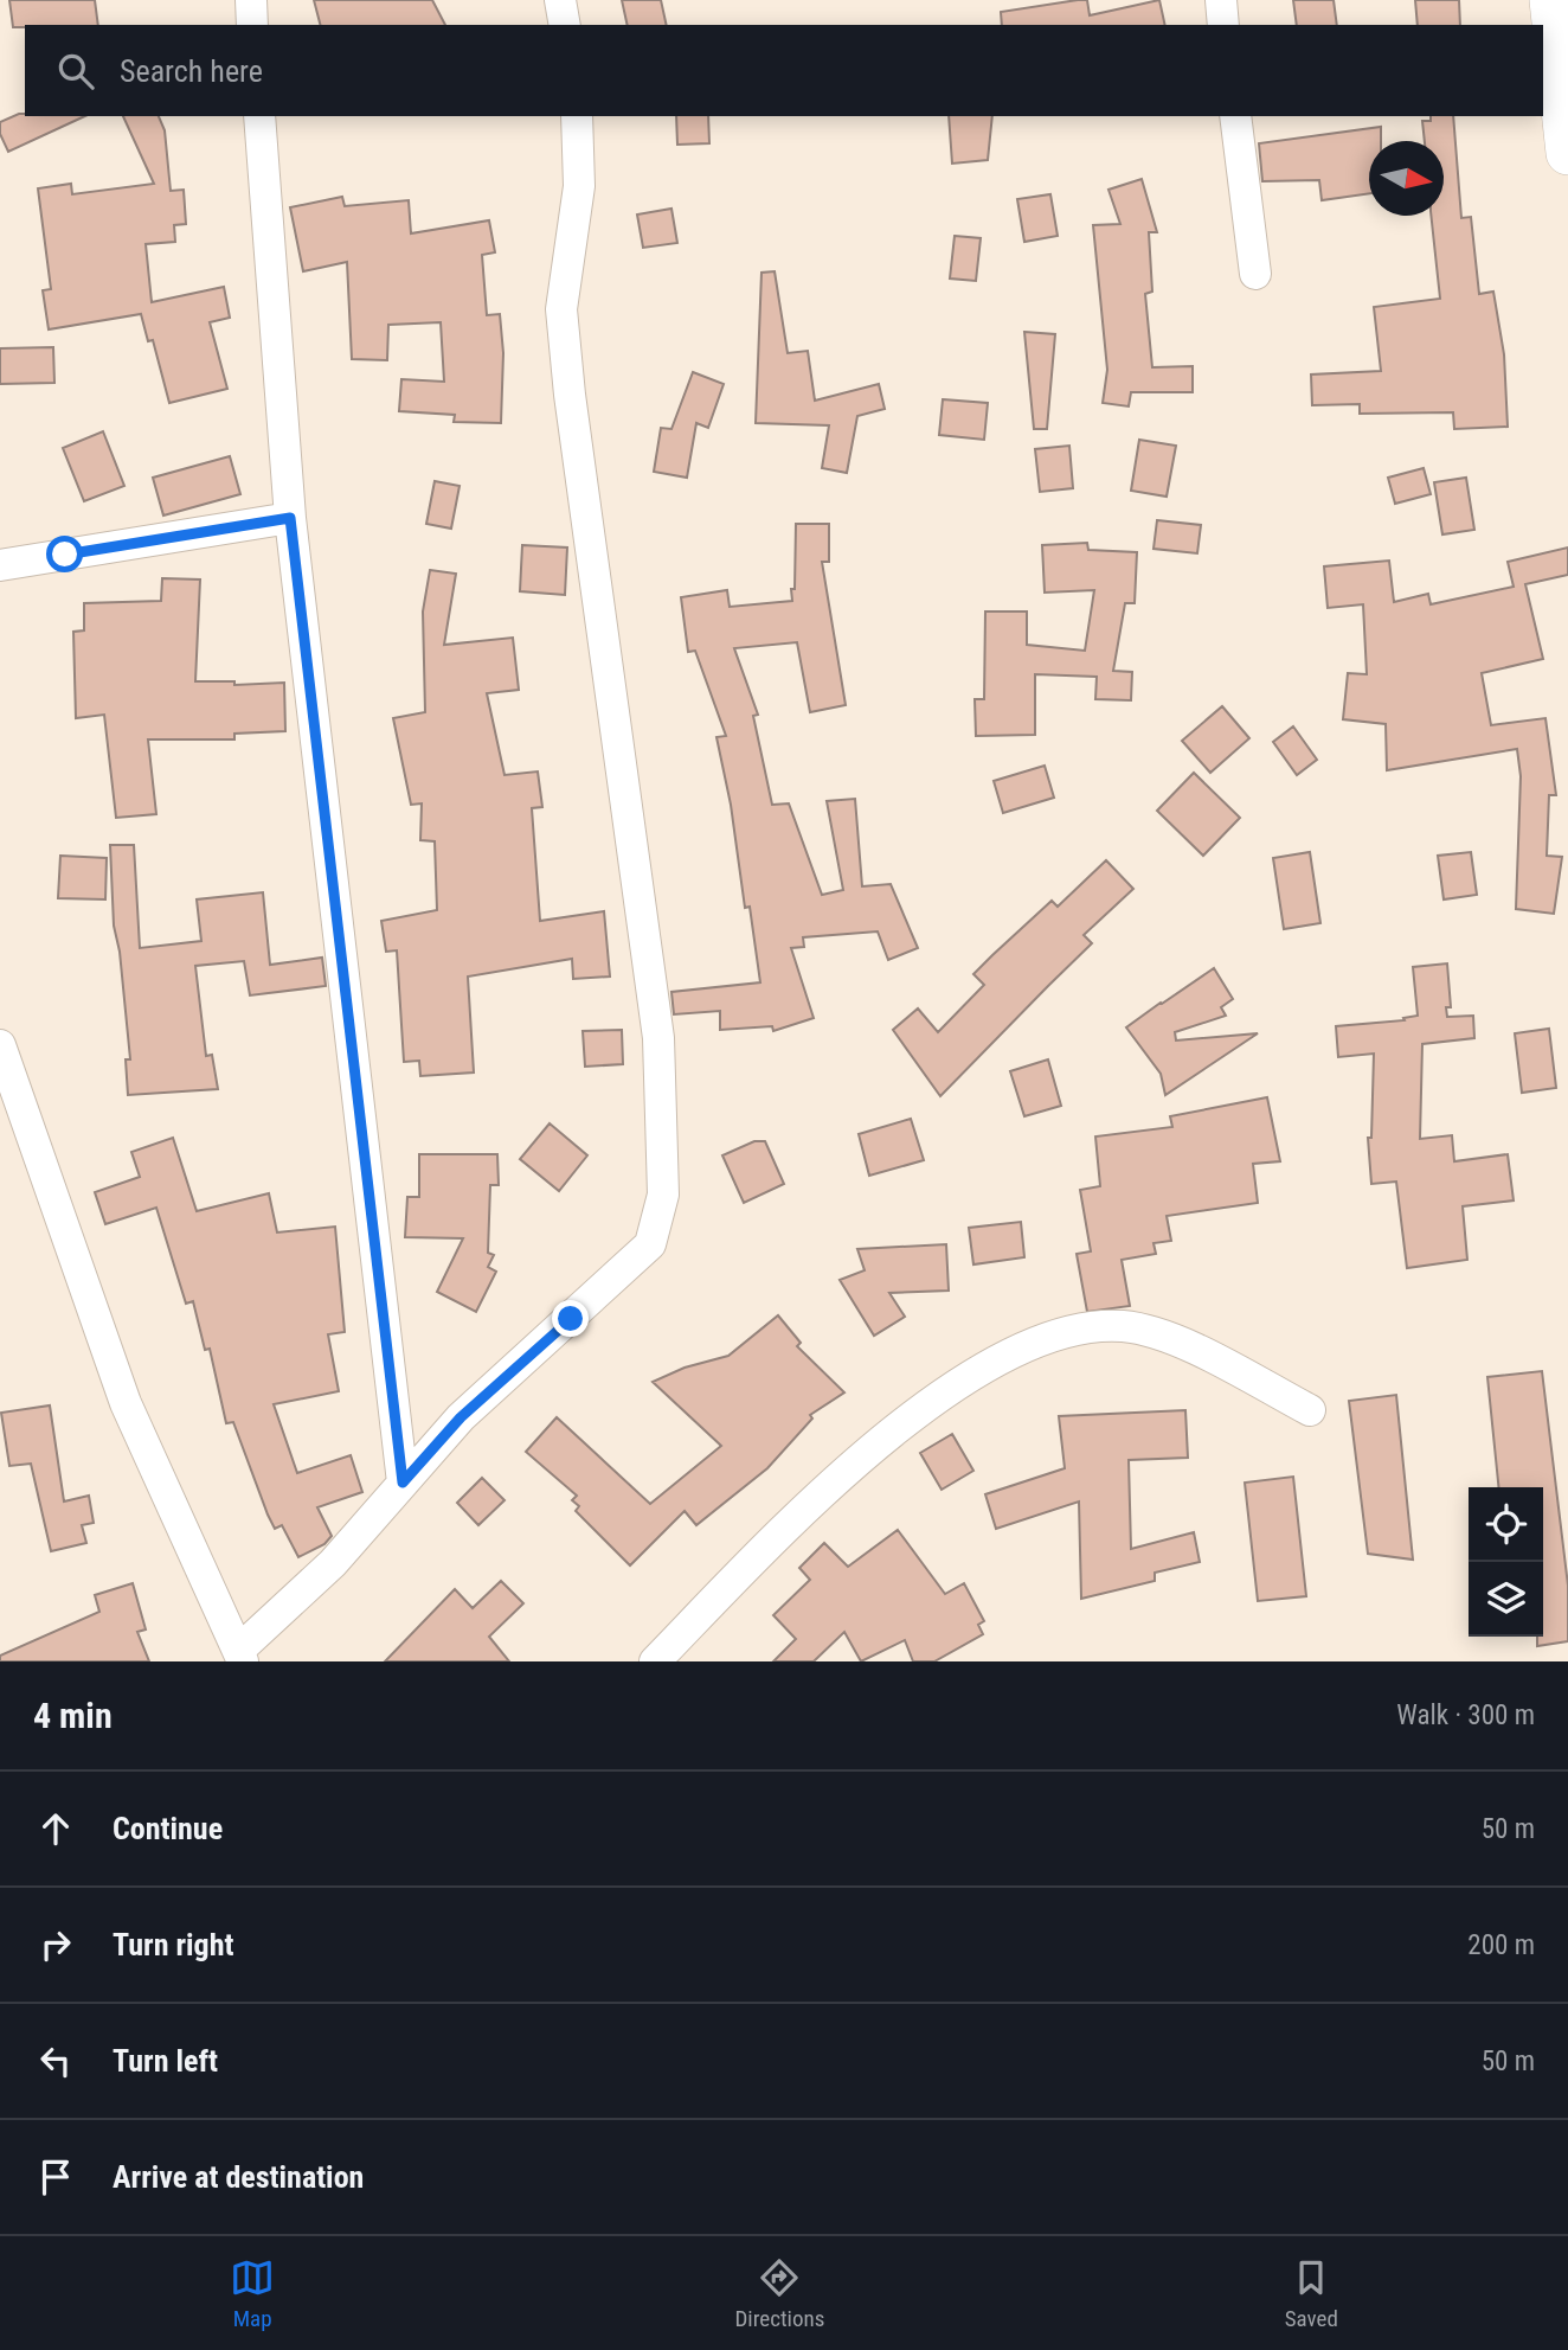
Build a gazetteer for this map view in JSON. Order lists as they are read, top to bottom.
{
  "north": "right",
  "page": {
    "search": "Search here",
    "heading": ["4 min", "Walk · 300 m"],
    "list": [
      ["Continue", "50 m"],
      ["Turn right", "200 m"],
      ["Turn left", "50 m"],
      "Arrive at destination"
    ],
    "nav": ["Map", "Directions", "Saved"]
  }
}
